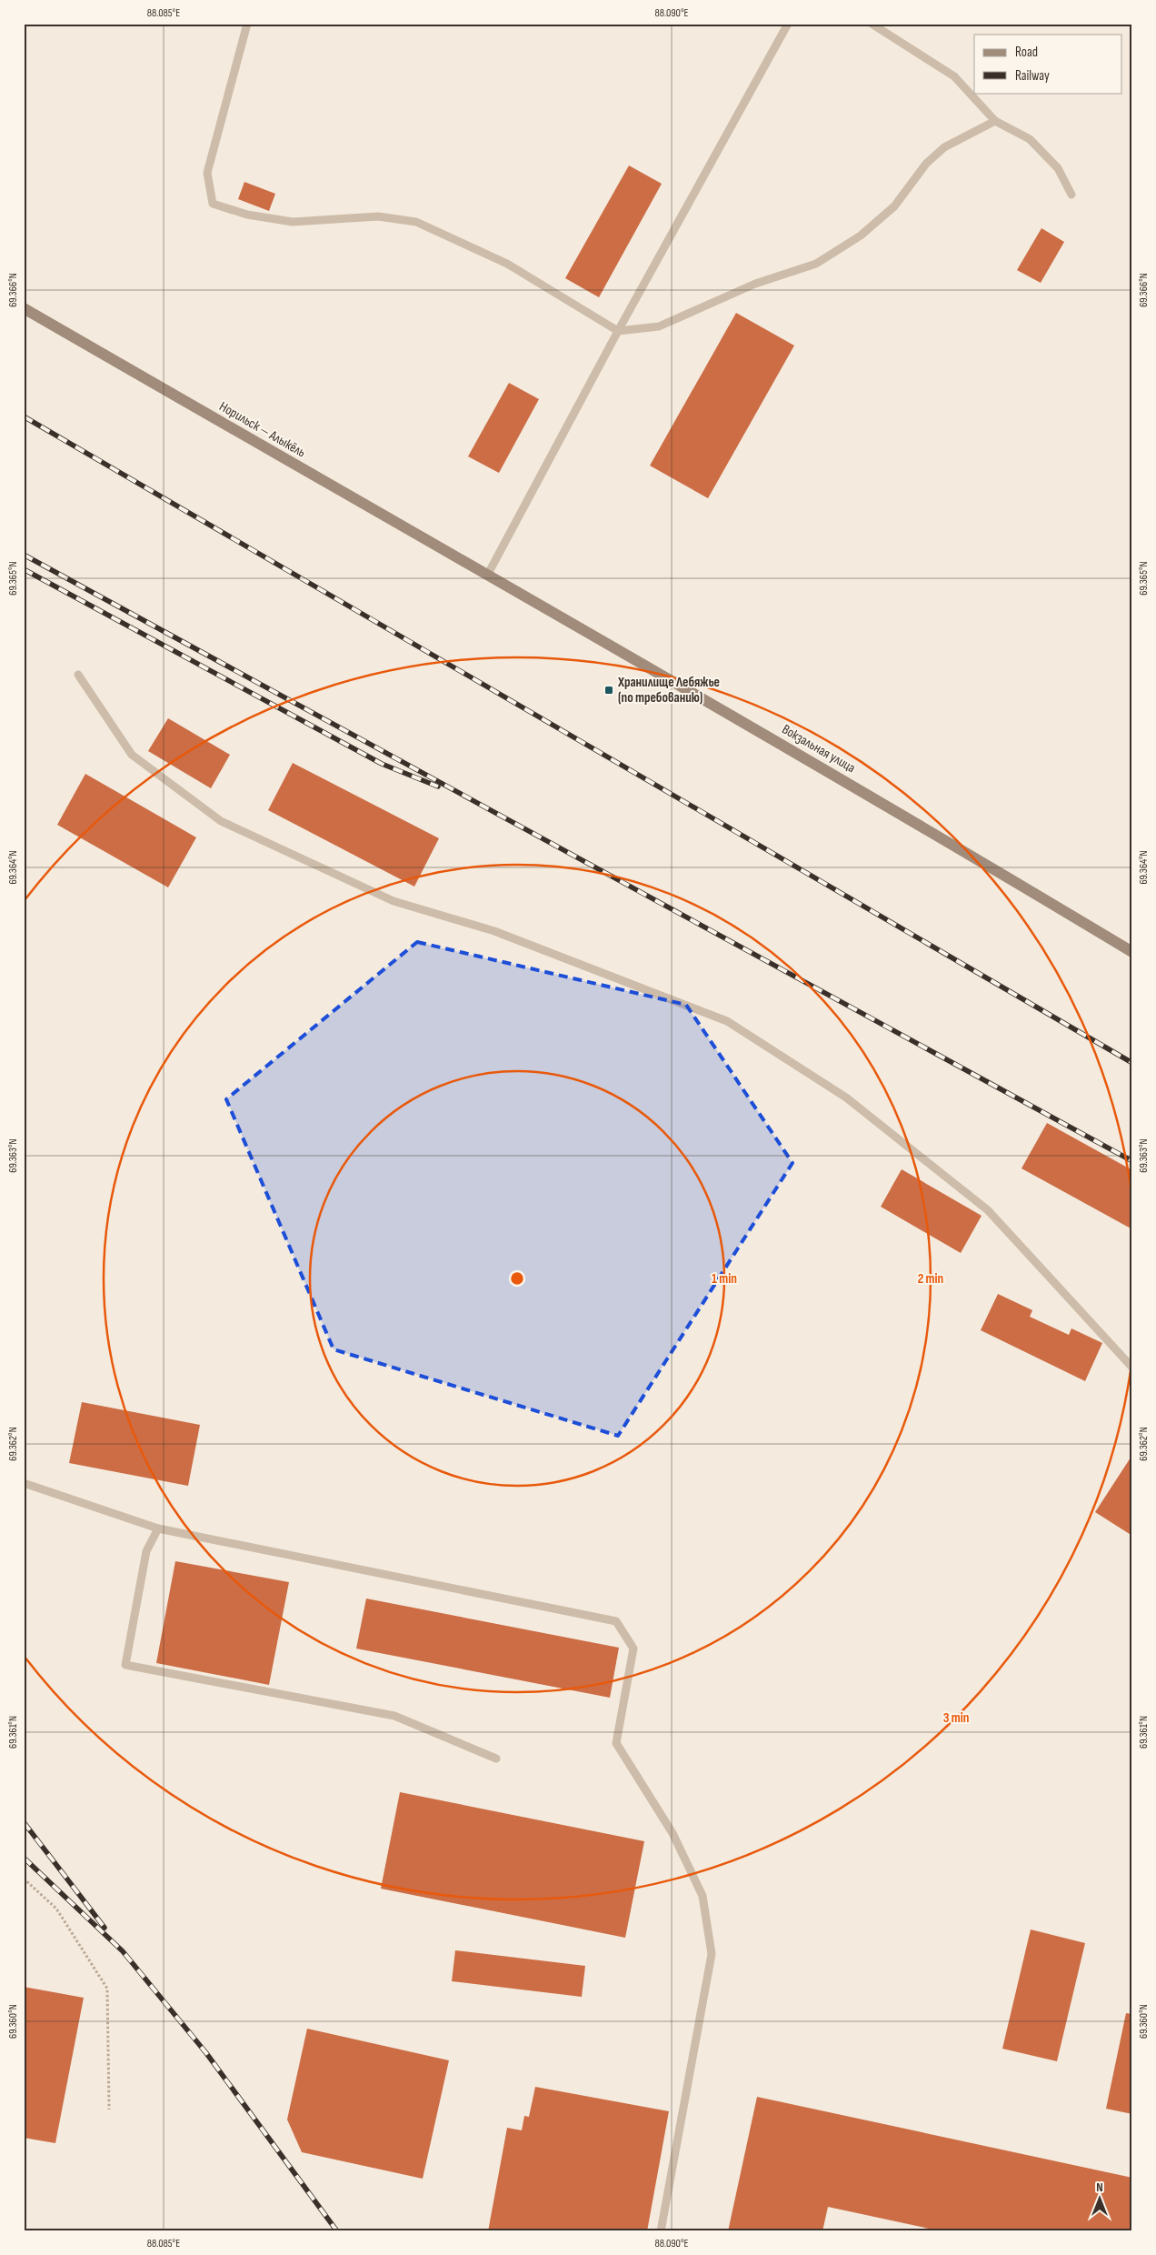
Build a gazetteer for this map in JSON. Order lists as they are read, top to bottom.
{
  "streets": {
    "main road": ["Норильск — Алыкёль", "Вокзальная улица"]
  },
  "crossings": [
    ["Норильск — Алыкёль", "Вокзальная улица"]
  ],
  "places": {
    "transit": ["Хранилище Лебяжье (по требованию)"]
  },
  "legend": ["Road", "Railway"],
  "north": "top",
  "coordinates": [
    "88.085°E",
    "88.090°E",
    "69.366°N",
    "69.365°N",
    "69.364°N",
    "69.363°N",
    "69.362°N",
    "69.361°N",
    "69.360°N"
  ],
  "rings": ["1 min", "2 min", "3 min"]
}
